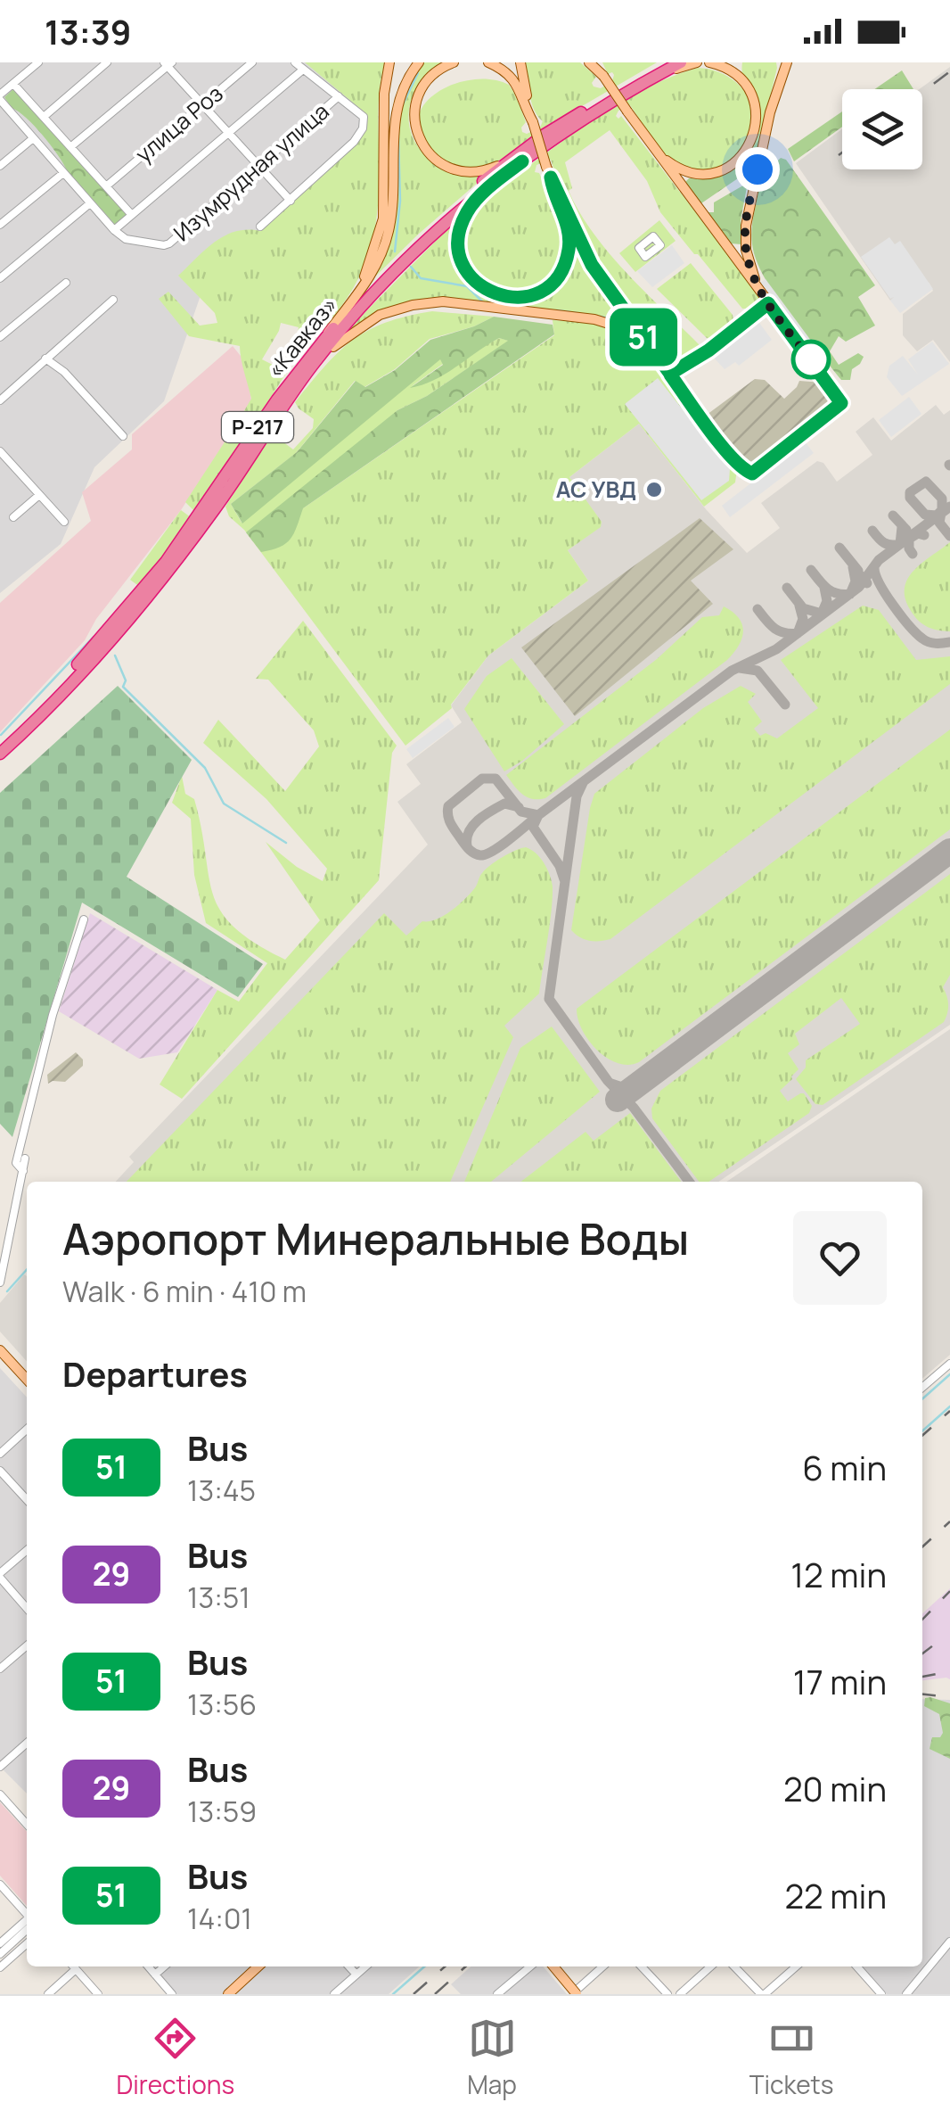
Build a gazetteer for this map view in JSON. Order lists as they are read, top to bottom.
{
  "streets": {
    "highway": ["«Кавказ»", "Р-217"],
    "street": ["улица Роз", "Изумрудная улица"]
  },
  "crossings": [
    ["«Кавказ»", "Р-217"]
  ],
  "places": ["АС УВД"],
  "lines": ["bus line 51"],
  "page": {
    "status": "13:39",
    "on_map": "51",
    "heading": [
      ["Аэропорт Минеральные Воды", "Walk · 6 min · 410 m"],
      "Departures"
    ],
    "list": [
      {
        "mark": "51",
        "name": "Bus",
        "note": "13:45",
        "value": "6 min"
      },
      {
        "mark": "29",
        "name": "Bus",
        "note": "13:51",
        "value": "12 min"
      },
      {
        "mark": "51",
        "name": "Bus",
        "note": "13:56",
        "value": "17 min"
      },
      {
        "mark": "29",
        "name": "Bus",
        "note": "13:59",
        "value": "20 min"
      },
      {
        "mark": "51",
        "name": "Bus",
        "note": "14:01",
        "value": "22 min"
      }
    ],
    "tabs": ["Directions", "Map", "Tickets"]
  }
}
